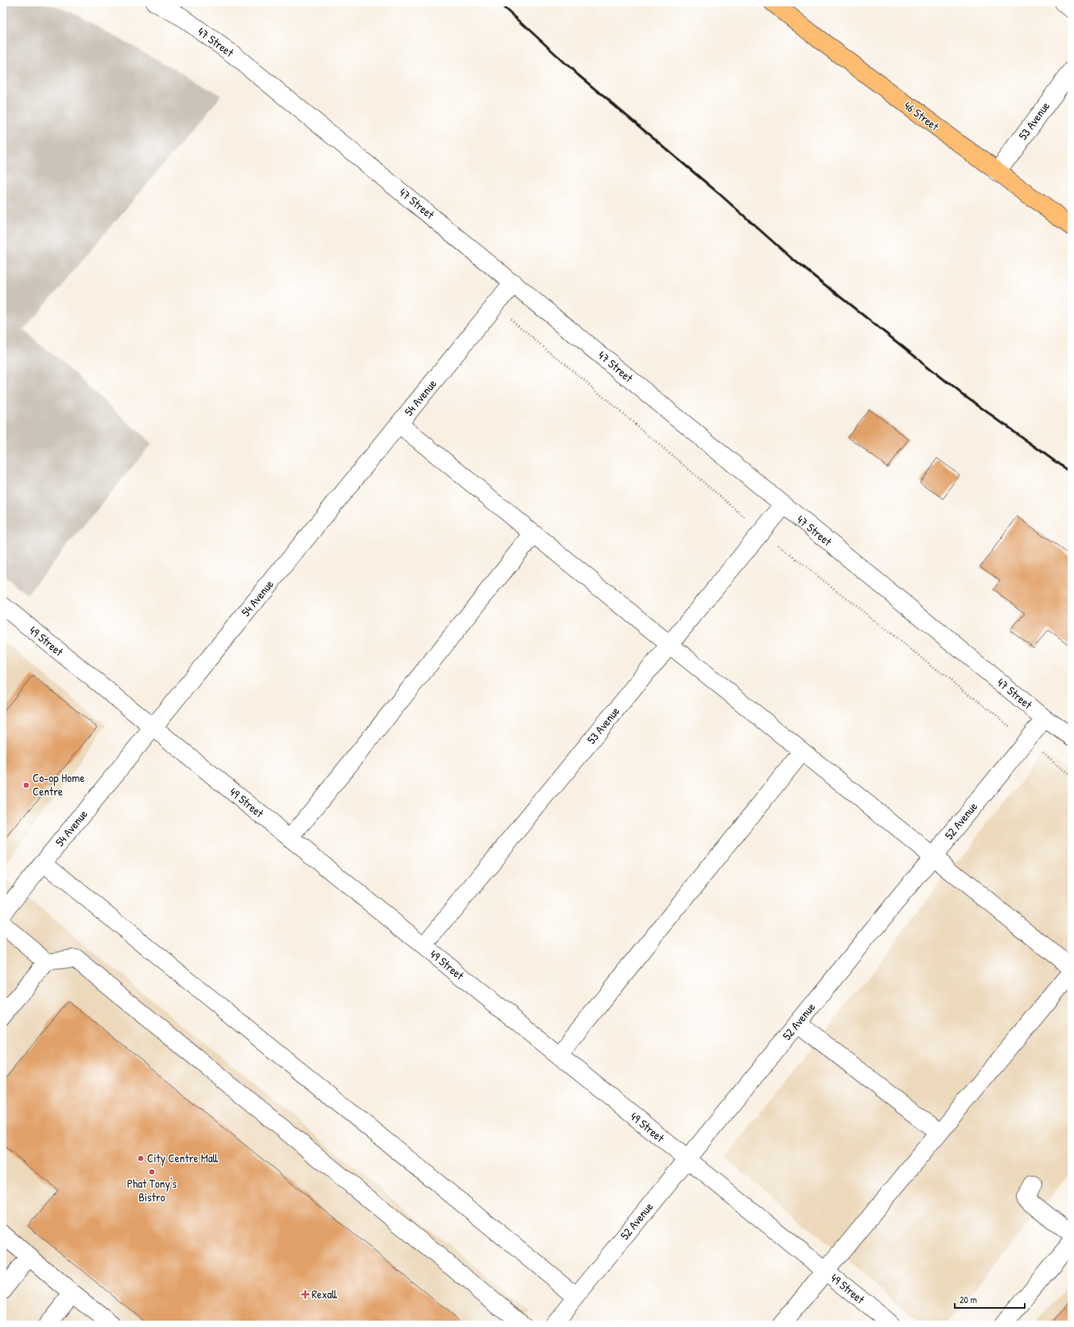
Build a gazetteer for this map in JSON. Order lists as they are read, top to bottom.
{
  "streets": {
    "main road": ["46 Street"],
    "street": [
      "47 Street",
      "53 Avenue",
      "54 Avenue",
      "49 Street",
      "52 Avenue"
    ]
  },
  "crossings": [
    ["47 Street", "53 Avenue"],
    ["47 Street", "54 Avenue"],
    ["47 Street", "52 Avenue"],
    ["46 Street", "53 Avenue"],
    ["53 Avenue", "49 Street"],
    ["54 Avenue", "49 Street"],
    ["49 Street", "52 Avenue"]
  ],
  "places": {
    "other": ["Co-op Home Centre", "City Centre Mall", "Phat Tony's Bistro"],
    "health": ["Rexall"]
  },
  "scale_bar": "20 m"
}
